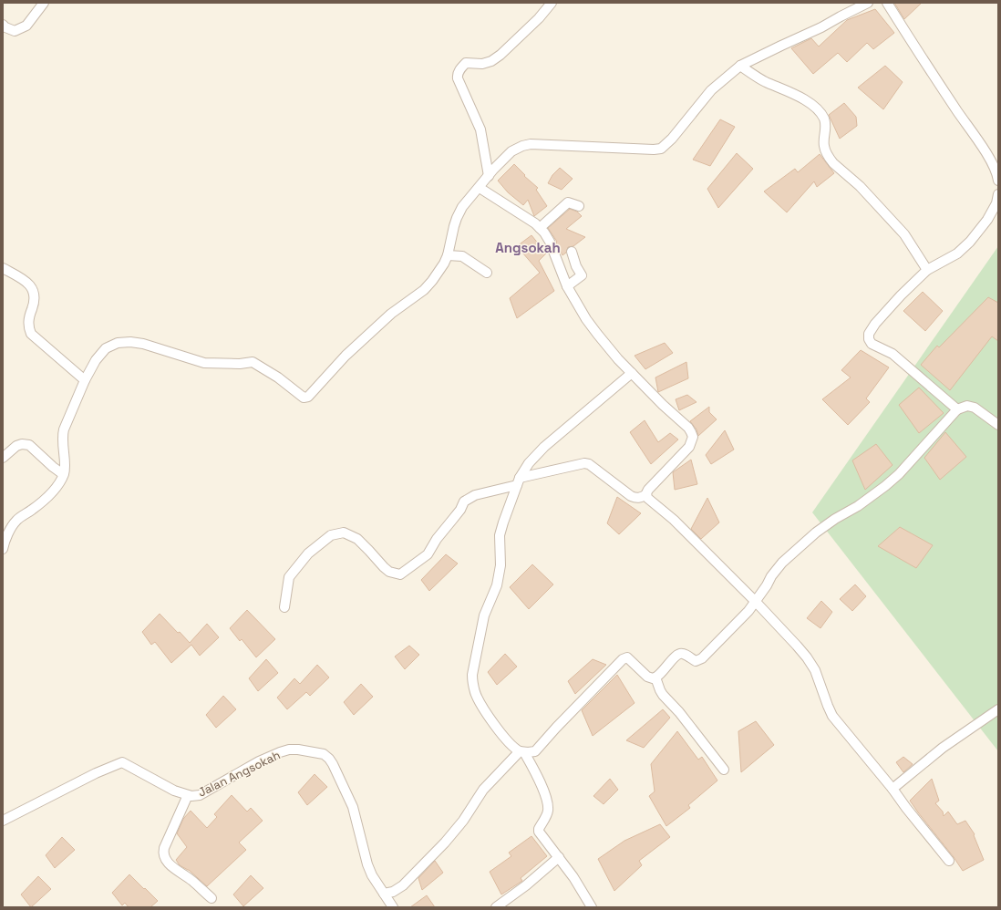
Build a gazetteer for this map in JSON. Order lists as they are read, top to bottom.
{
  "streets": {
    "street": ["Jalan Angsokah"]
  },
  "districts": ["Angsokah"]
}
